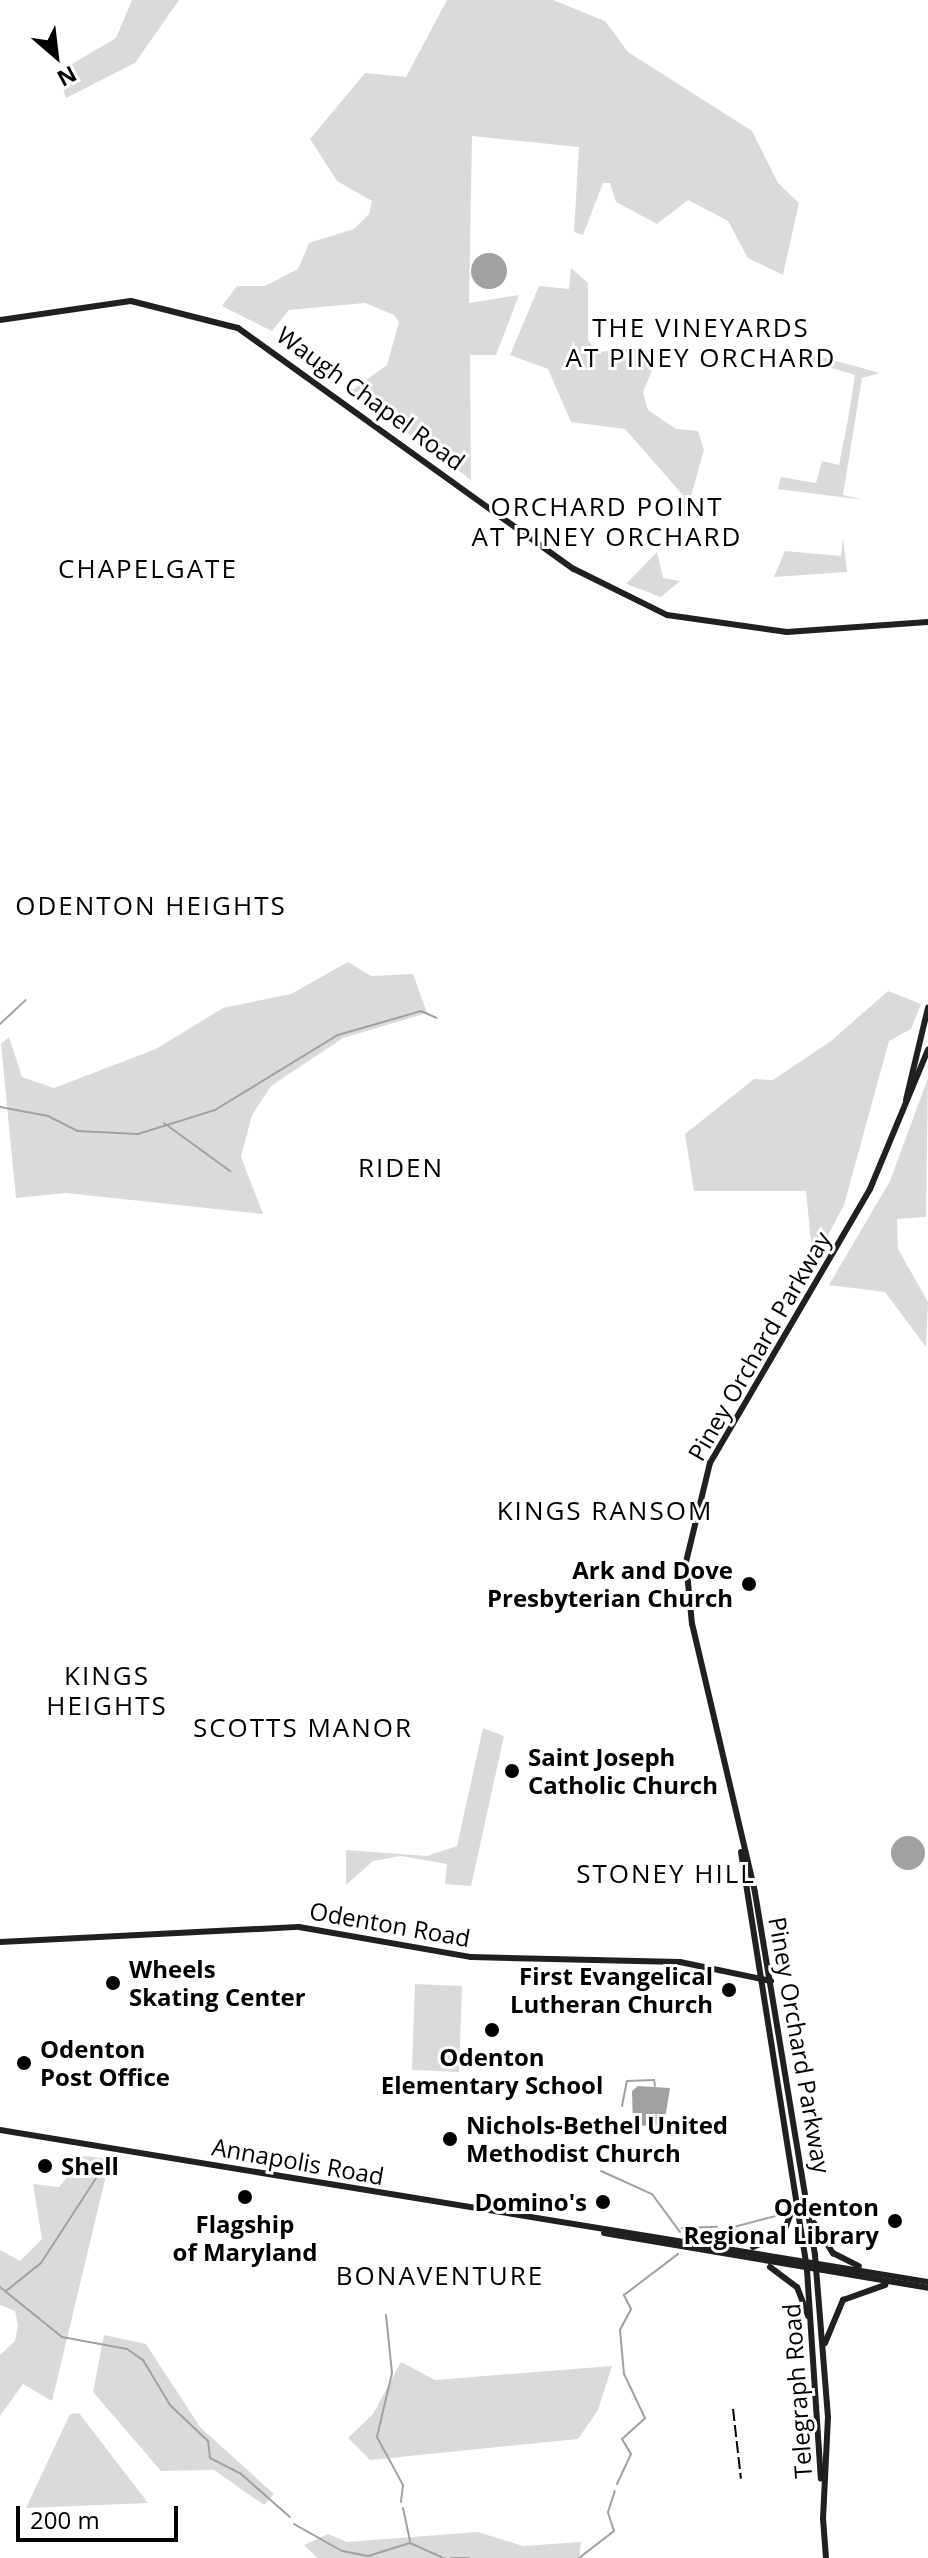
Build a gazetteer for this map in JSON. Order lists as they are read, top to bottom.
{
  "streets": {
    "main road": [
      "Waugh Chapel Road",
      "Piney Orchard Parkway",
      "Odenton Road",
      "Annapolis Road",
      "Telegraph Road"
    ]
  },
  "crossings": [
    ["Piney Orchard Parkway", "Odenton Road"],
    ["Piney Orchard Parkway", "Annapolis Road"],
    ["Piney Orchard Parkway", "Telegraph Road"],
    ["Annapolis Road", "Telegraph Road"]
  ],
  "districts": [
    "THE VINEYARDS AT PINEY ORCHARD",
    "ORCHARD POINT AT PINEY ORCHARD",
    "CHAPELGATE",
    "ODENTON HEIGHTS",
    "RIDEN",
    "KINGS RANSOM",
    "KINGS HEIGHTS",
    "SCOTTS MANOR",
    "STONEY HILL",
    "BONAVENTURE"
  ],
  "places": [
    "Ark and Dove Presbyterian Church",
    "Saint Joseph Catholic Church",
    "Wheels Skating Center",
    "First Evangelical Lutheran Church",
    "Odenton Elementary School",
    "Odenton Post Office",
    "Nichols-Bethel United Methodist Church",
    "Shell",
    "Flagship of Maryland",
    "Domino's",
    "Odenton Regional Library"
  ],
  "scale_bar": "200 m",
  "north": "bottom right"
}
